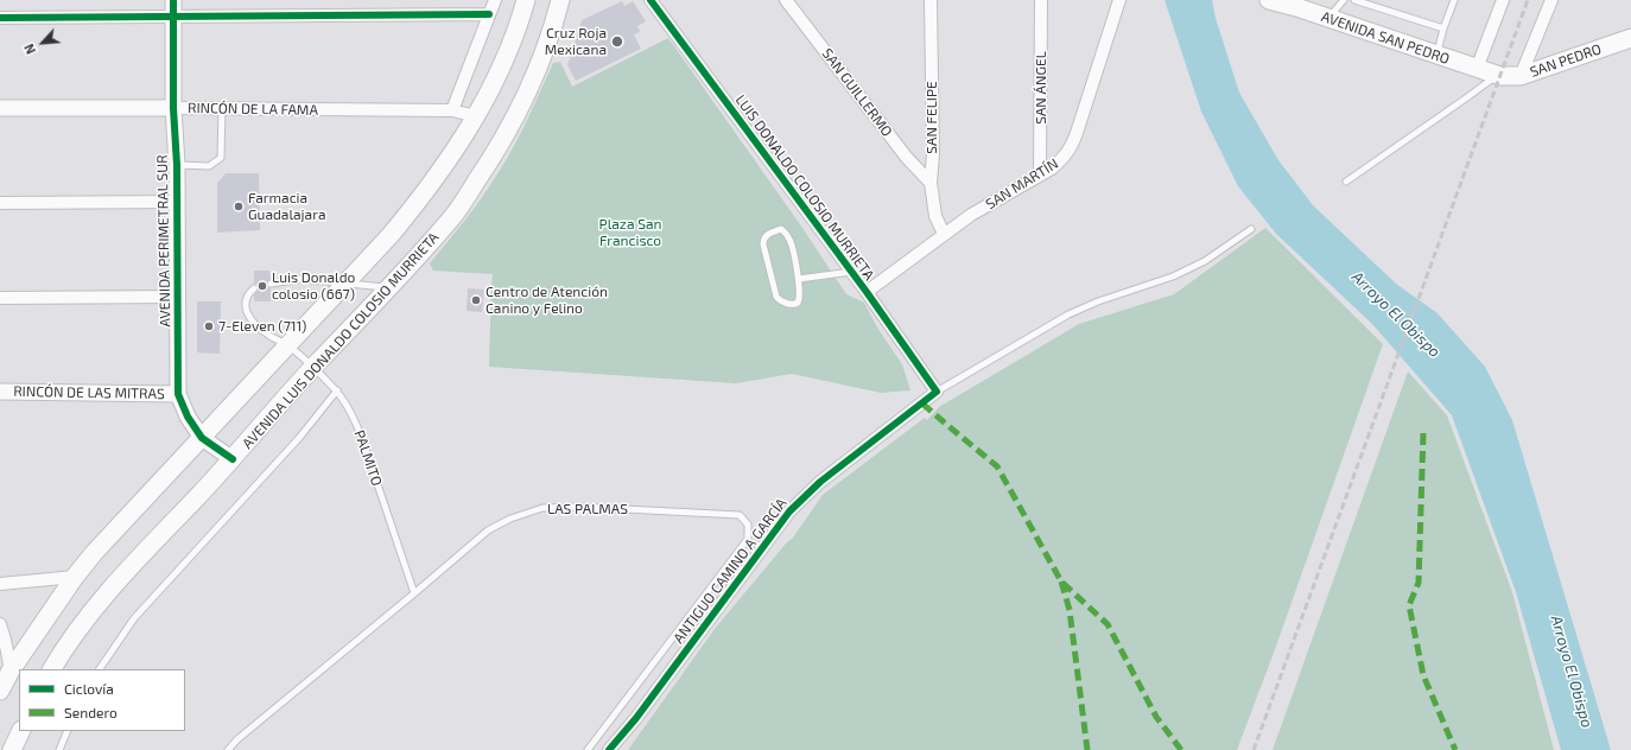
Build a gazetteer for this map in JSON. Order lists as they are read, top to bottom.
{
  "streets": {
    "main road": ["AVENIDA SAN PEDRO", "SAN PEDRO", "AVENIDA LUIS DONALDO COLOSIO MURRIETA"],
    "street": [
      "SAN ÁNGEL",
      "SAN GUILLERMO",
      "RINCÓN DE LA FAMA",
      "SAN FELIPE",
      "SAN MARTÍN",
      "LUIS DONALDO COLOSIO MURRIETA",
      "AVENIDA PERIMETRAL SUR",
      "RINCÓN DE LAS MITRAS",
      "ANTIGUO CAMINO A GARCÍA"
    ],
    "lane": ["PALMITO", "LAS PALMAS"]
  },
  "crossings": [
    ["AVENIDA SAN PEDRO", "SAN PEDRO"],
    ["SAN ÁNGEL", "SAN MARTÍN"],
    ["SAN GUILLERMO", "SAN FELIPE"],
    ["RINCÓN DE LA FAMA", "AVENIDA PERIMETRAL SUR"],
    ["SAN FELIPE", "SAN MARTÍN"],
    ["SAN MARTÍN", "LUIS DONALDO COLOSIO MURRIETA"],
    ["LUIS DONALDO COLOSIO MURRIETA", "ANTIGUO CAMINO A GARCÍA"],
    ["AVENIDA PERIMETRAL SUR", "AVENIDA LUIS DONALDO COLOSIO MURRIETA"],
    ["AVENIDA PERIMETRAL SUR", "RINCÓN DE LAS MITRAS"],
    ["AVENIDA LUIS DONALDO COLOSIO MURRIETA", "PALMITO"],
    ["PALMITO", "LAS PALMAS"]
  ],
  "water": ["Arroyo El Obispo"],
  "parks": ["Plaza San Francisco"],
  "places": [
    "Cruz Roja Mexicana",
    "Farmacia Guadalajara",
    "Luis Donaldo colosio (667)",
    "Centro de Atención Canino y Felino",
    "7-Eleven (711)"
  ],
  "legend": ["Ciclovía", "Sendero"],
  "north": "bottom left"
}
